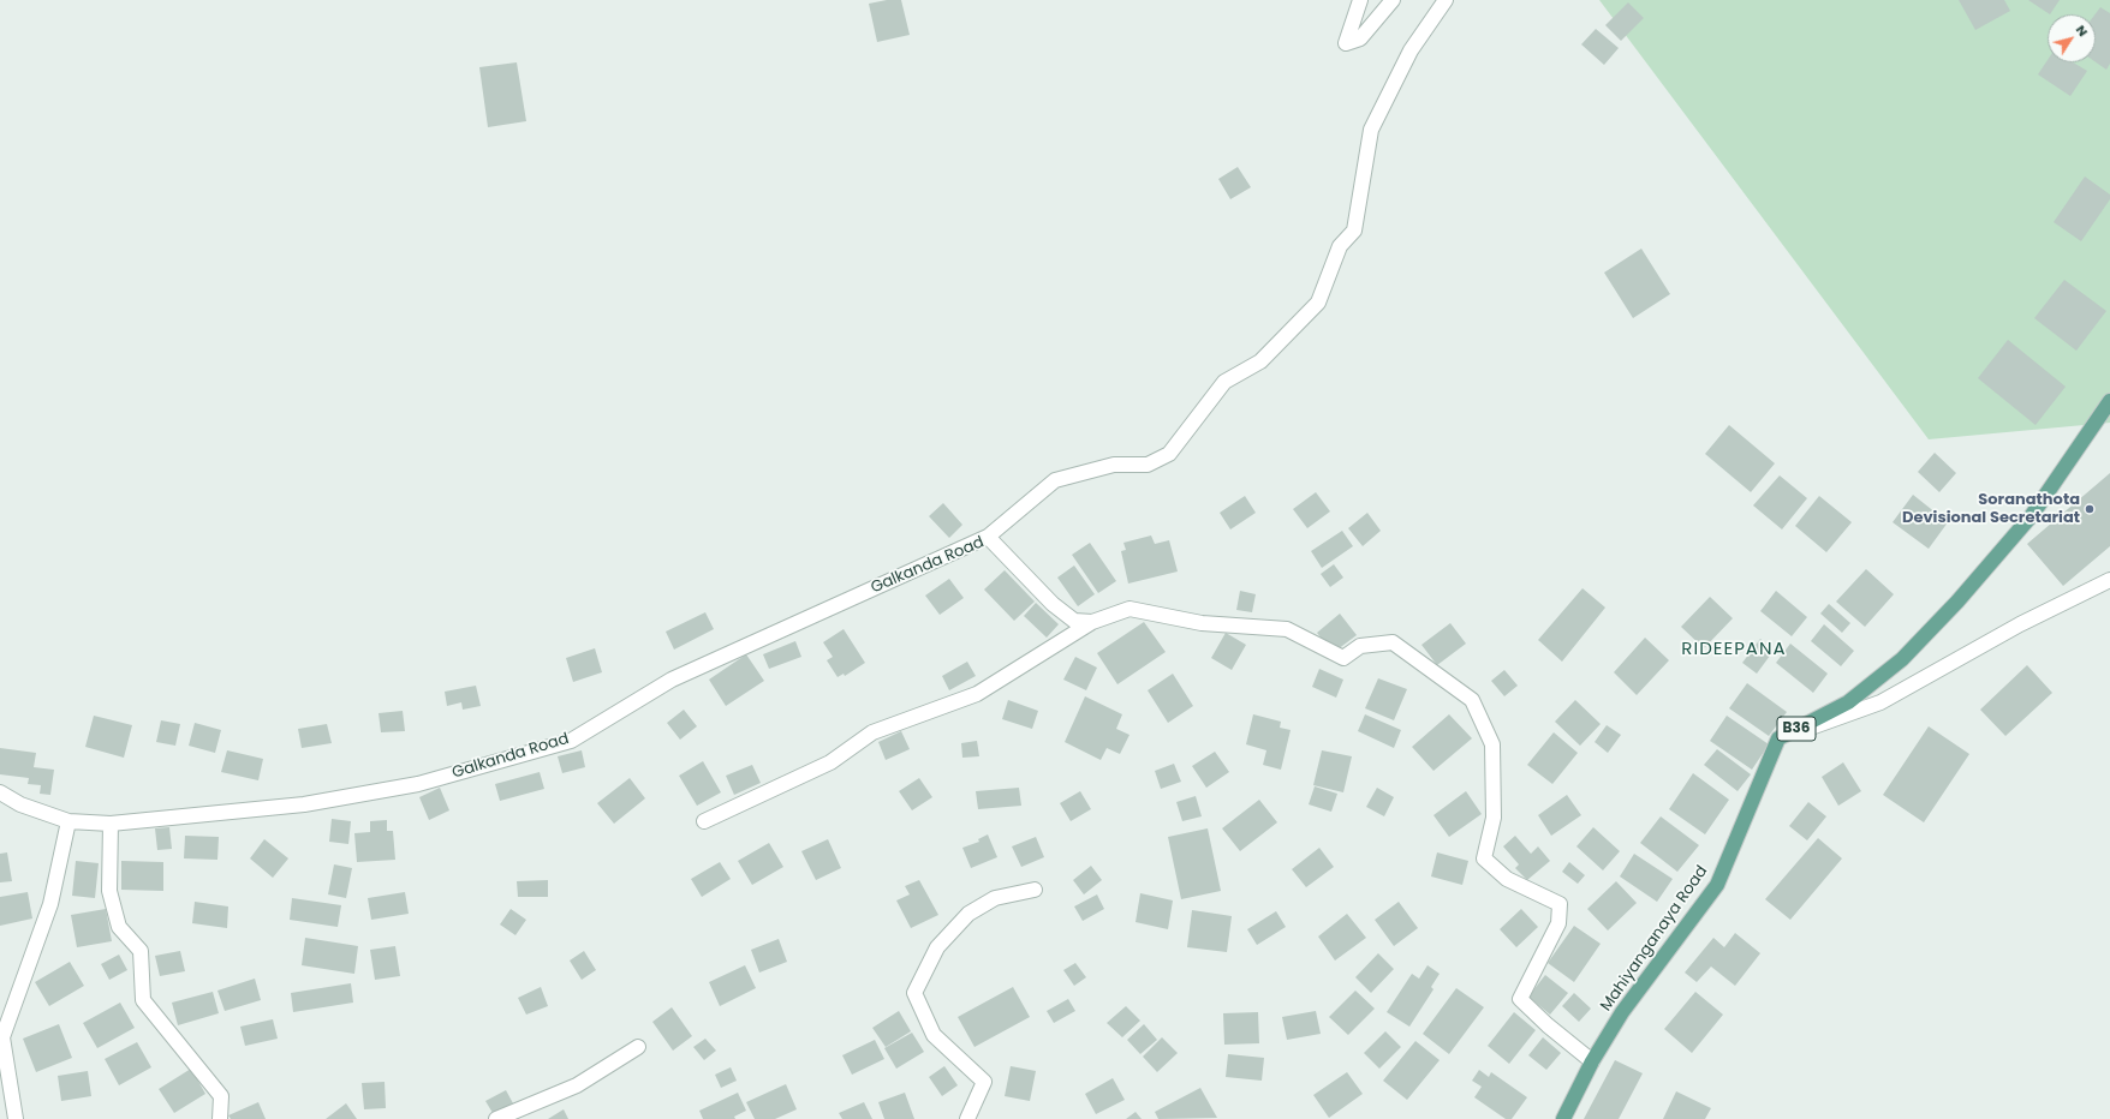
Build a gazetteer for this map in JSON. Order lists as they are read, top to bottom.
{
  "streets": {
    "main road": ["B36", "Mahiyanganaya Road"],
    "street": ["Galkanda Road"]
  },
  "crossings": [
    ["B36", "Mahiyanganaya Road"]
  ],
  "districts": ["RIDEEPANA"],
  "places": ["Soranathota Devisional Secretariat"],
  "north": "top right"
}
